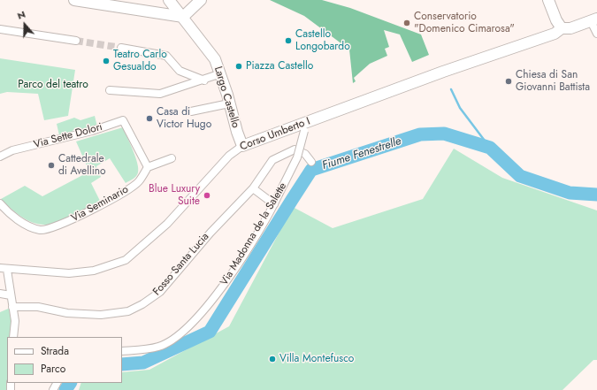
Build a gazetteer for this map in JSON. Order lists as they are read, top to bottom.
{
  "streets": {
    "street": [
      "Largo Castello",
      "Corso Umberto I",
      "Via Sette Dolori",
      "Via Seminario",
      "Via Madonna de la Salette",
      "Fosso Santa Lucia"
    ]
  },
  "crossings": [
    ["Largo Castello", "Corso Umberto I"],
    ["Corso Umberto I", "Via Madonna de la Salette"],
    ["Via Sette Dolori", "Via Seminario"]
  ],
  "water": ["Fiume Fenestrelle"],
  "parks": ["Parco del teatro"],
  "places": [
    "Conservatorio \"Domenico Cimarosa\"",
    "Castello Longobardo",
    "Teatro Carlo Gesualdo",
    "Piazza Castello",
    "Chiesa di San Giovanni Battista",
    "Casa di Victor Hugo",
    "Cattedrale di Avellino",
    "Blue Luxury Suite",
    "Villa Montefusco"
  ],
  "legend": ["Strada", "Parco"],
  "north": "top"
}
